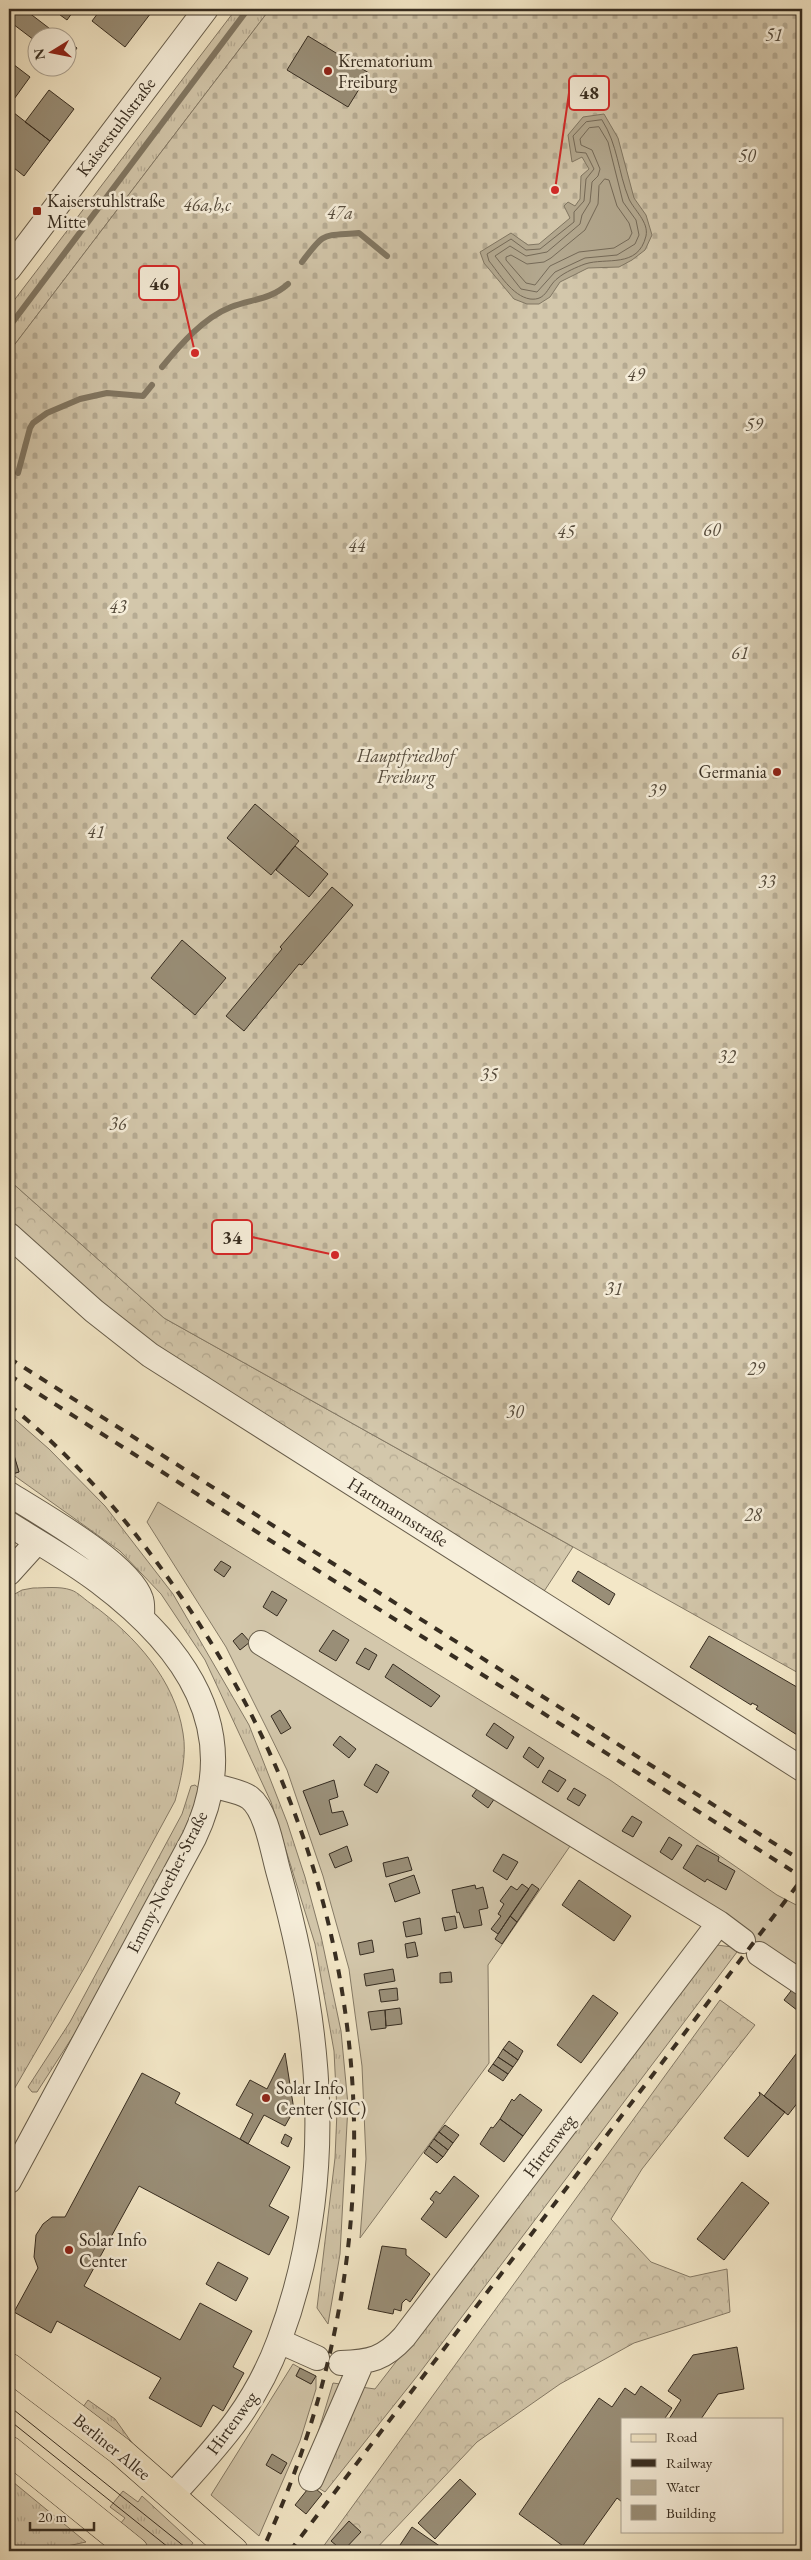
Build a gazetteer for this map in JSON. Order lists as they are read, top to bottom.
{
  "streets": {
    "main road": ["Berliner Allee"],
    "street": [
      "Kaiserstuhlstraße",
      "Hartmannstraße",
      "Emmy-Noether-Straße",
      "Hirtenweg"
    ]
  },
  "crossings": [
    ["Emmy-Noether-Straße", "Hirtenweg"],
    ["Hirtenweg", "Berliner Allee"]
  ],
  "parks": [
    "51",
    "50",
    "46a,b,c",
    "47a",
    "49",
    "59",
    "60",
    "45",
    "44",
    "43",
    "61",
    "Hauptfriedhof Freiburg",
    "39",
    "41",
    "33",
    "32",
    "35",
    "36",
    "31",
    "29",
    "30",
    "28"
  ],
  "places": {
    "other": [
      "Krematorium Freiburg",
      "48",
      "46",
      "Germania",
      "34",
      "Solar Info Center (SIC)",
      "Solar Info Center"
    ],
    "transit": ["Kaiserstuhlstraße Mitte"]
  },
  "legend": [
    "Road",
    "Railway",
    "Water",
    "Building"
  ],
  "scale_bar": "20 m",
  "north": "left"
}
